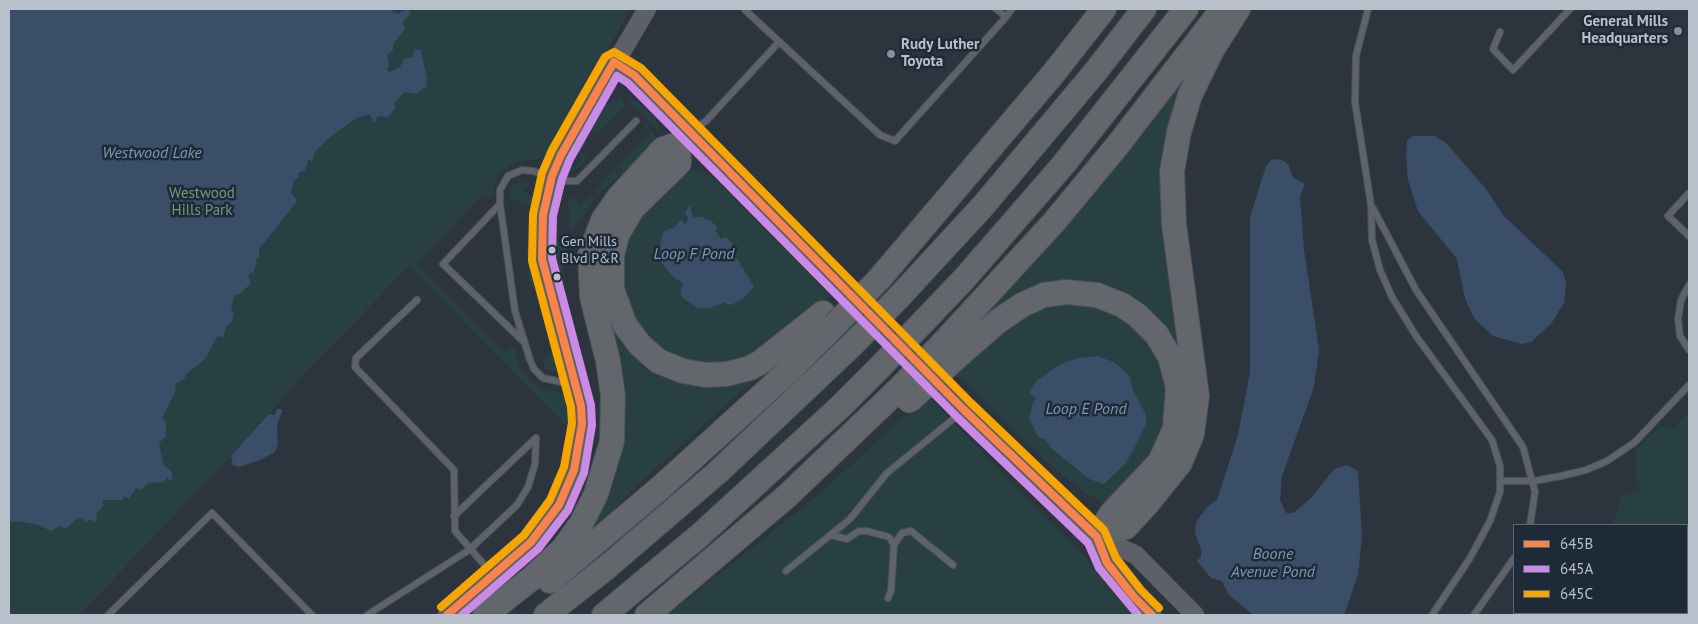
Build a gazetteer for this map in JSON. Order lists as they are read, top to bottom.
{
  "water": [
    "Westwood Lake",
    "Loop F Pond",
    "Loop E Pond",
    "Boone Avenue Pond"
  ],
  "parks": ["Westwood Hills Park"],
  "places": ["General Mills Headquarters", "Rudy Luther Toyota", "Gen Mills Blvd P&R"],
  "lines": ["transit line 645C", "transit line 645B", "transit line 645A"],
  "legend": ["645B", "645A", "645C"]
}
